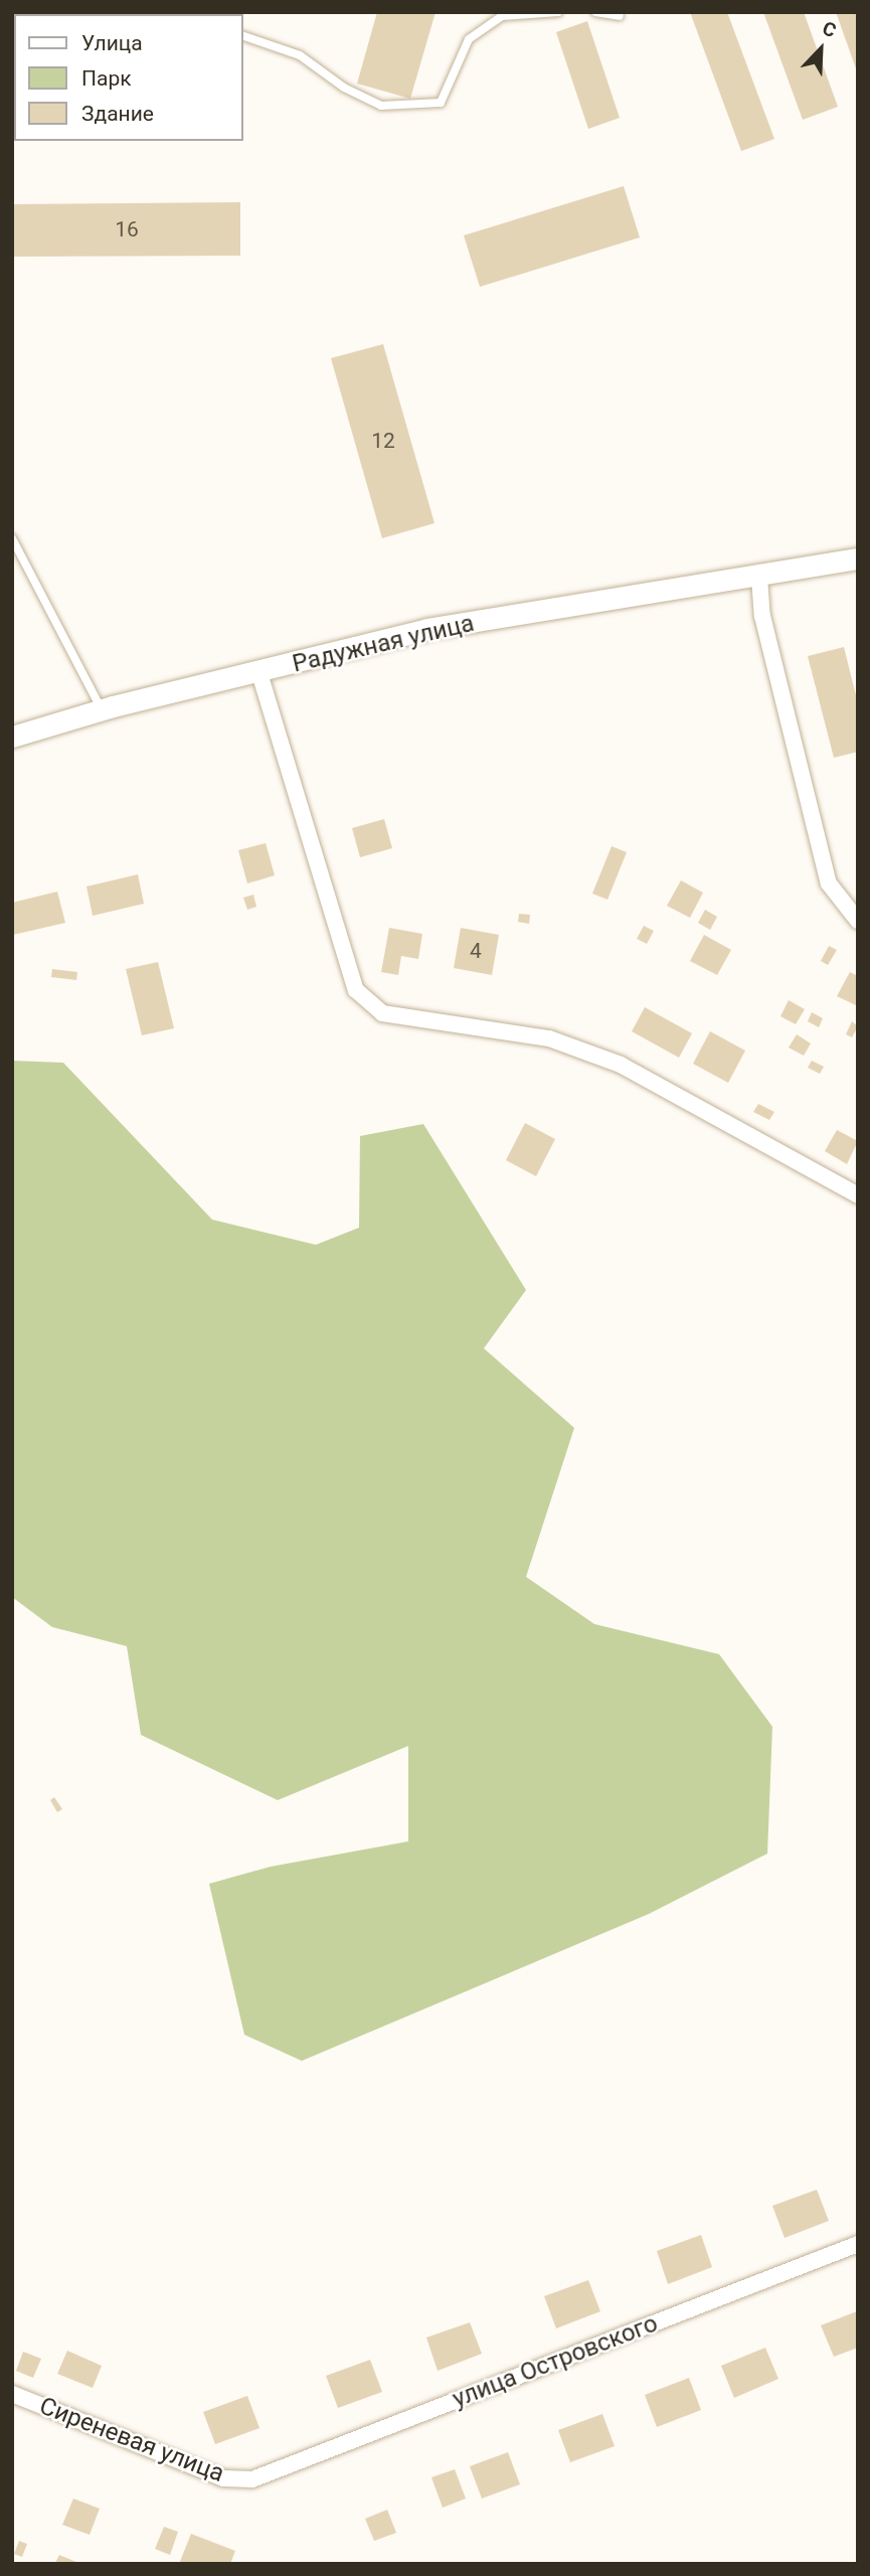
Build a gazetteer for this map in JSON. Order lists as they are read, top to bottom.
{
  "streets": {
    "street": ["Радужная улица", "улица Островского", "Сиреневая улица"]
  },
  "crossings": [
    ["улица Островского", "Сиреневая улица"]
  ],
  "house_numbers": ["16", "12", "4"],
  "legend": ["Улица", "Парк", "Здание"],
  "north": "top right"
}
